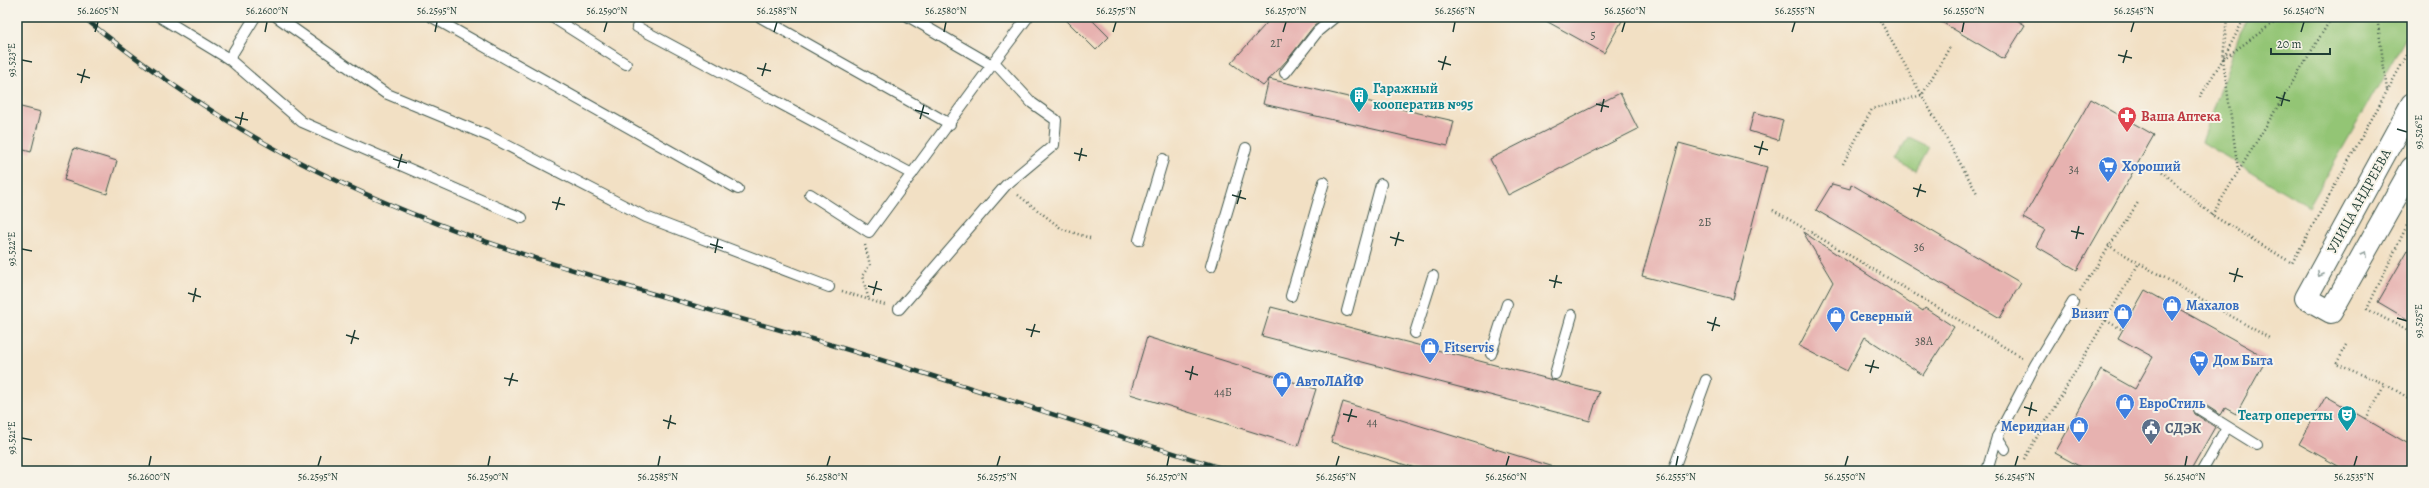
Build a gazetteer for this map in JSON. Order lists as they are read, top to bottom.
{
  "streets": {
    "street": ["УЛИЦА АНДРЕЕВА"]
  },
  "places": {
    "building": ["Гаражный кооператив №95"],
    "pharmacy": ["Ваша Аптека"],
    "supermarket": ["Хороший", "Дом Быта"],
    "shop": [
      "Махалов",
      "Визит",
      "Северный",
      "Fitservis",
      "АвтоЛАЙФ",
      "ЕвроСтиль",
      "Меридиан"
    ],
    "theatre": ["Театр оперетты"],
    "public building": ["СДЭК"]
  },
  "house_numbers": [
    "5",
    "2Г",
    "34",
    "2Б",
    "36",
    "38А",
    "44Б",
    "44"
  ],
  "scale_bar": "20 m",
  "coordinates": [
    "56.2605°N",
    "56.2600°N",
    "56.2595°N",
    "56.2590°N",
    "56.2585°N",
    "56.2580°N",
    "56.2575°N",
    "56.2570°N",
    "56.2565°N",
    "56.2560°N",
    "56.2555°N",
    "56.2550°N",
    "56.2545°N",
    "56.2540°N",
    "93.523°E",
    "93.526°E",
    "93.522°E",
    "93.525°E",
    "93.521°E",
    "56.2535°N"
  ]
}
